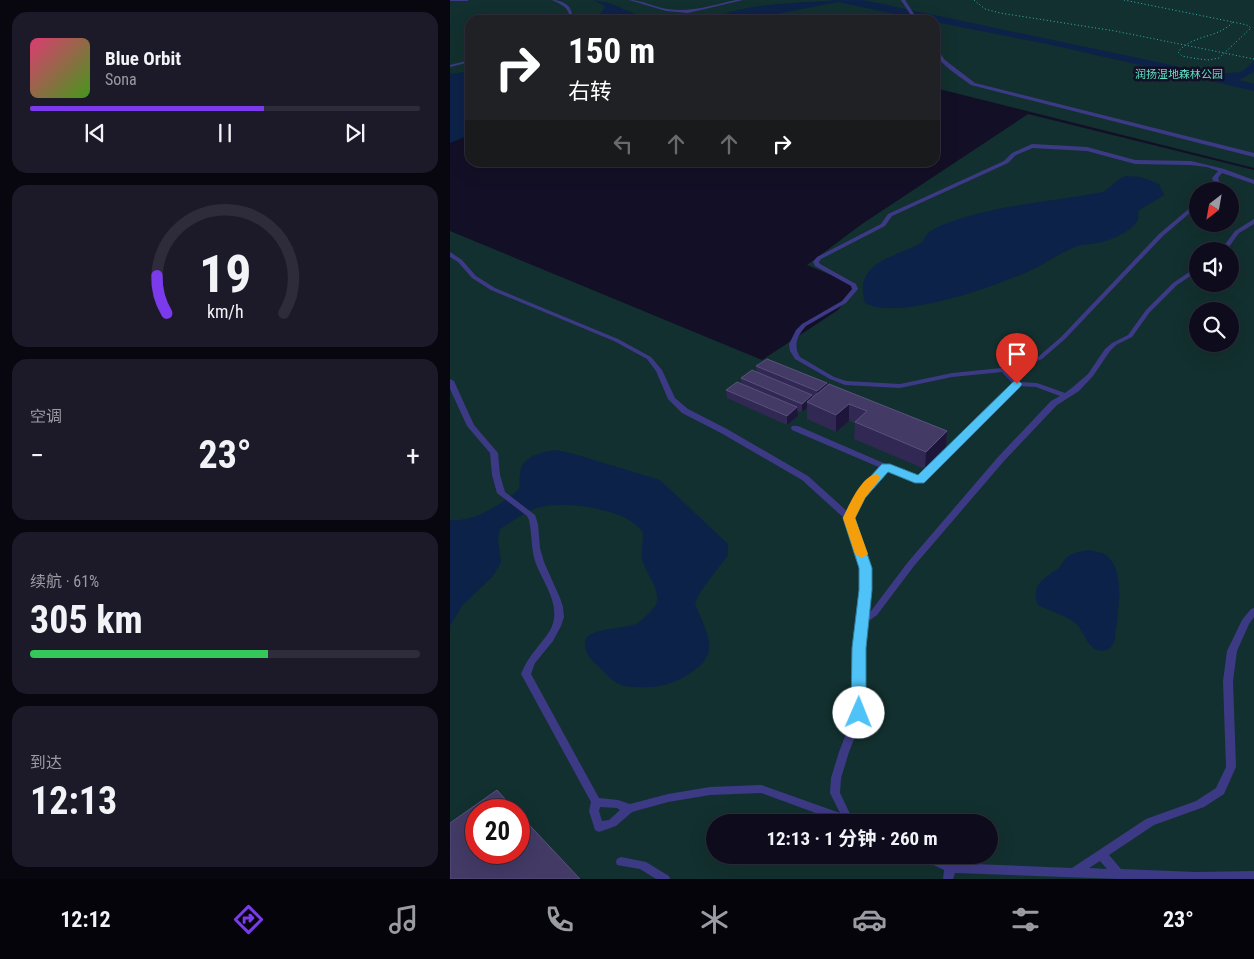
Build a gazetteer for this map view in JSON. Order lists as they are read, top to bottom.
{
  "parks": ["润扬湿地森林公园"],
  "north": "bottom left",
  "page": {
    "turn": ["150 m", "右转"],
    "song": ["Blue Orbit", "Sona"],
    "tile": [
      "空调",
      ["续航 · 61%", "305 km"],
      ["到达", "12:13"]
    ],
    "heat": ["−", "23°", "+"],
    "limit": "20",
    "trip": "12:13 · 1 分钟 · 260 m",
    "tabs": ["12:12", "23°"],
    "gauge": ["19", "km/h"]
  }
}
